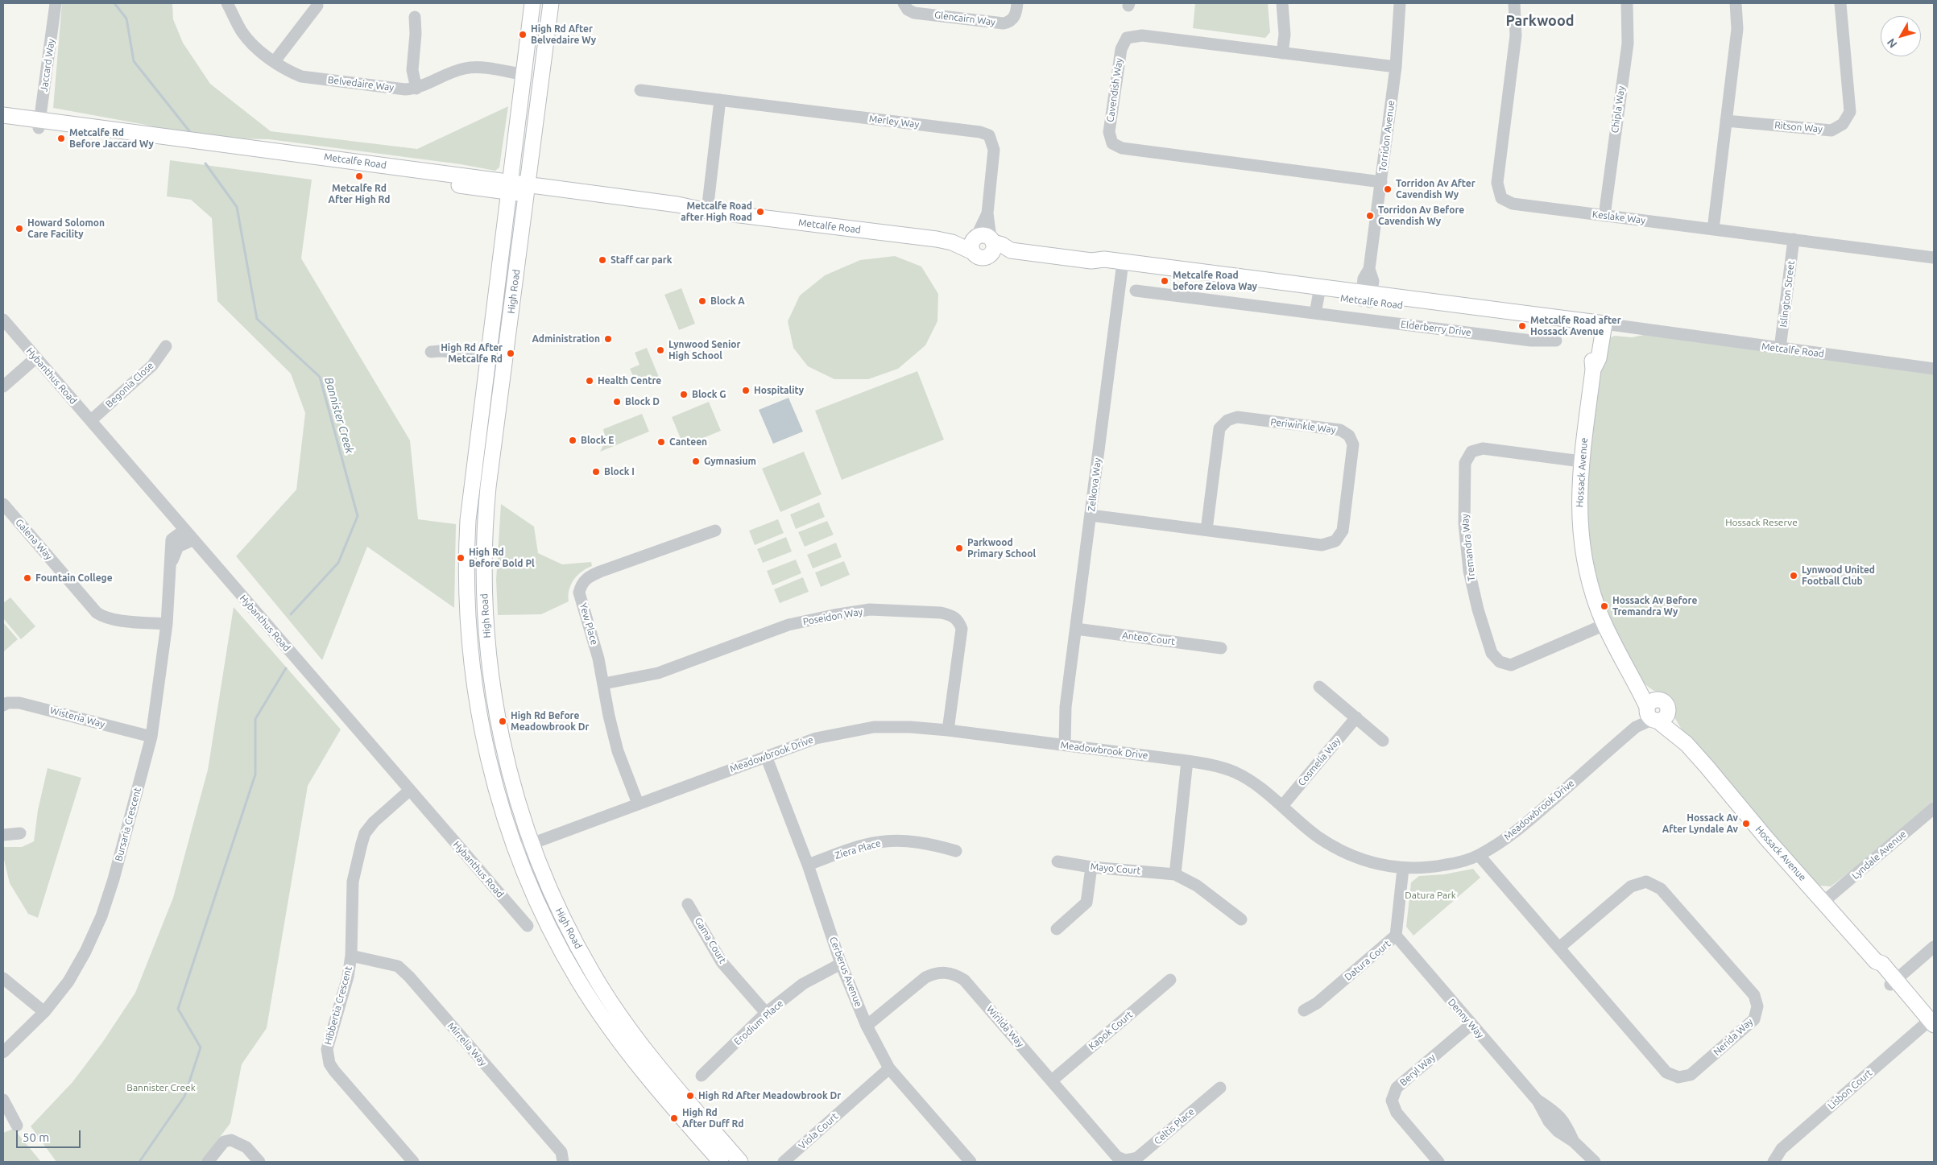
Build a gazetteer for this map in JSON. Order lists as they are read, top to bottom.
{
  "streets": {
    "main road": ["Metcalfe Road", "High Road", "Hossack Avenue"],
    "street": [
      "Glencairn Way",
      "Jaccard Way",
      "Belvedaire Way",
      "Cavendish Way",
      "Chipla Way",
      "Merley Way",
      "Ritson Way",
      "Torridon Avenue",
      "Keslake Way",
      "Islington Street",
      "Elderberry Drive",
      "Hybanthus Road",
      "Begonia Close",
      "Periwinkle Way",
      "Zelkova Way",
      "Galena Way",
      "Tremandra Way",
      "Poseidon Way",
      "Yew Place",
      "Anteo Court",
      "Wisteria Way",
      "Meadowbrook Drive",
      "Cosmelia Way",
      "Bursaria Crescent",
      "Ziera Place",
      "Lyndale Avenue",
      "Mayo Court",
      "Gama Court",
      "Datura Court",
      "Cerberus Avenue",
      "Hibbertia Crescent",
      "Denny Way",
      "Erodium Place",
      "Wirilda Way",
      "Kapok Court",
      "Nerida Way",
      "Mirrelia Way",
      "Beryl Way",
      "Lisbon Court",
      "Celtis Place",
      "Viola Court"
    ]
  },
  "crossings": [
    ["Jaccard Way", "Metcalfe Road"],
    ["Belvedaire Way", "High Road"],
    ["Cavendish Way", "Torridon Avenue"],
    ["Chipla Way", "Keslake Way"],
    ["Merley Way", "Metcalfe Road"],
    ["Torridon Avenue", "Metcalfe Road"],
    ["Metcalfe Road", "High Road"],
    ["Metcalfe Road", "Islington Street"],
    ["Metcalfe Road", "Hossack Avenue"],
    ["Metcalfe Road", "Zelkova Way"],
    ["Keslake Way", "Islington Street"],
    ["High Road", "Meadowbrook Drive"],
    ["Hybanthus Road", "Begonia Close"],
    ["Hybanthus Road", "Bursaria Crescent"],
    ["Hybanthus Road", "Hibbertia Crescent"],
    ["Periwinkle Way", "Zelkova Way"],
    ["Hossack Avenue", "Tremandra Way"],
    ["Hossack Avenue", "Meadowbrook Drive"],
    ["Hossack Avenue", "Lyndale Avenue"],
    ["Hossack Avenue", "Lisbon Court"],
    ["Zelkova Way", "Anteo Court"],
    ["Zelkova Way", "Meadowbrook Drive"],
    ["Galena Way", "Bursaria Crescent"],
    ["Poseidon Way", "Yew Place"],
    ["Poseidon Way", "Meadowbrook Drive"],
    ["Yew Place", "Meadowbrook Drive"],
    ["Wisteria Way", "Bursaria Crescent"],
    ["Meadowbrook Drive", "Cosmelia Way"],
    ["Meadowbrook Drive", "Datura Court"],
    ["Meadowbrook Drive", "Cerberus Avenue"],
    ["Meadowbrook Drive", "Nerida Way"],
    ["Ziera Place", "Cerberus Avenue"],
    ["Gama Court", "Erodium Place"],
    ["Datura Court", "Denny Way"],
    ["Cerberus Avenue", "Erodium Place"],
    ["Cerberus Avenue", "Wirilda Way"],
    ["Cerberus Avenue", "Viola Court"],
    ["Hibbertia Crescent", "Mirrelia Way"],
    ["Denny Way", "Beryl Way"],
    ["Wirilda Way", "Kapok Court"],
    ["Wirilda Way", "Celtis Place"]
  ],
  "districts": ["Parkwood"],
  "water": ["Bannister Creek"],
  "parks": ["Hossack Reserve", "Datura Park", "Bannister Creek"],
  "places": [
    "High Rd After Belvedaire Wy",
    "Metcalfe Rd Before Jaccard Wy",
    "Metcalfe Rd After High Rd",
    "Torridon Av After Cavendish Wy",
    "Metcalfe Road after High Road",
    "Torridon Av Before Cavendish Wy",
    "Howard Solomon Care Facility",
    "Staff car park",
    "Metcalfe Road before Zelova Way",
    "Block A",
    "Metcalfe Road after Hossack Avenue",
    "Administration",
    "Lynwood Senior High School",
    "High Rd After Metcalfe Rd",
    "Health Centre",
    "Hospitality",
    "Block G",
    "Block D",
    "Block E",
    "Canteen",
    "Gymnasium",
    "Block I",
    "Parkwood Primary School",
    "High Rd Before Bold Pl",
    "Lynwood United Football Club",
    "Fountain College",
    "Hossack Av Before Tremandra Wy",
    "High Rd Before Meadowbrook Dr",
    "Hossack Av After Lyndale Av",
    "High Rd After Meadowbrook Dr",
    "High Rd After Duff Rd"
  ],
  "scale_bar": "50 m",
  "north": "bottom left"
}
